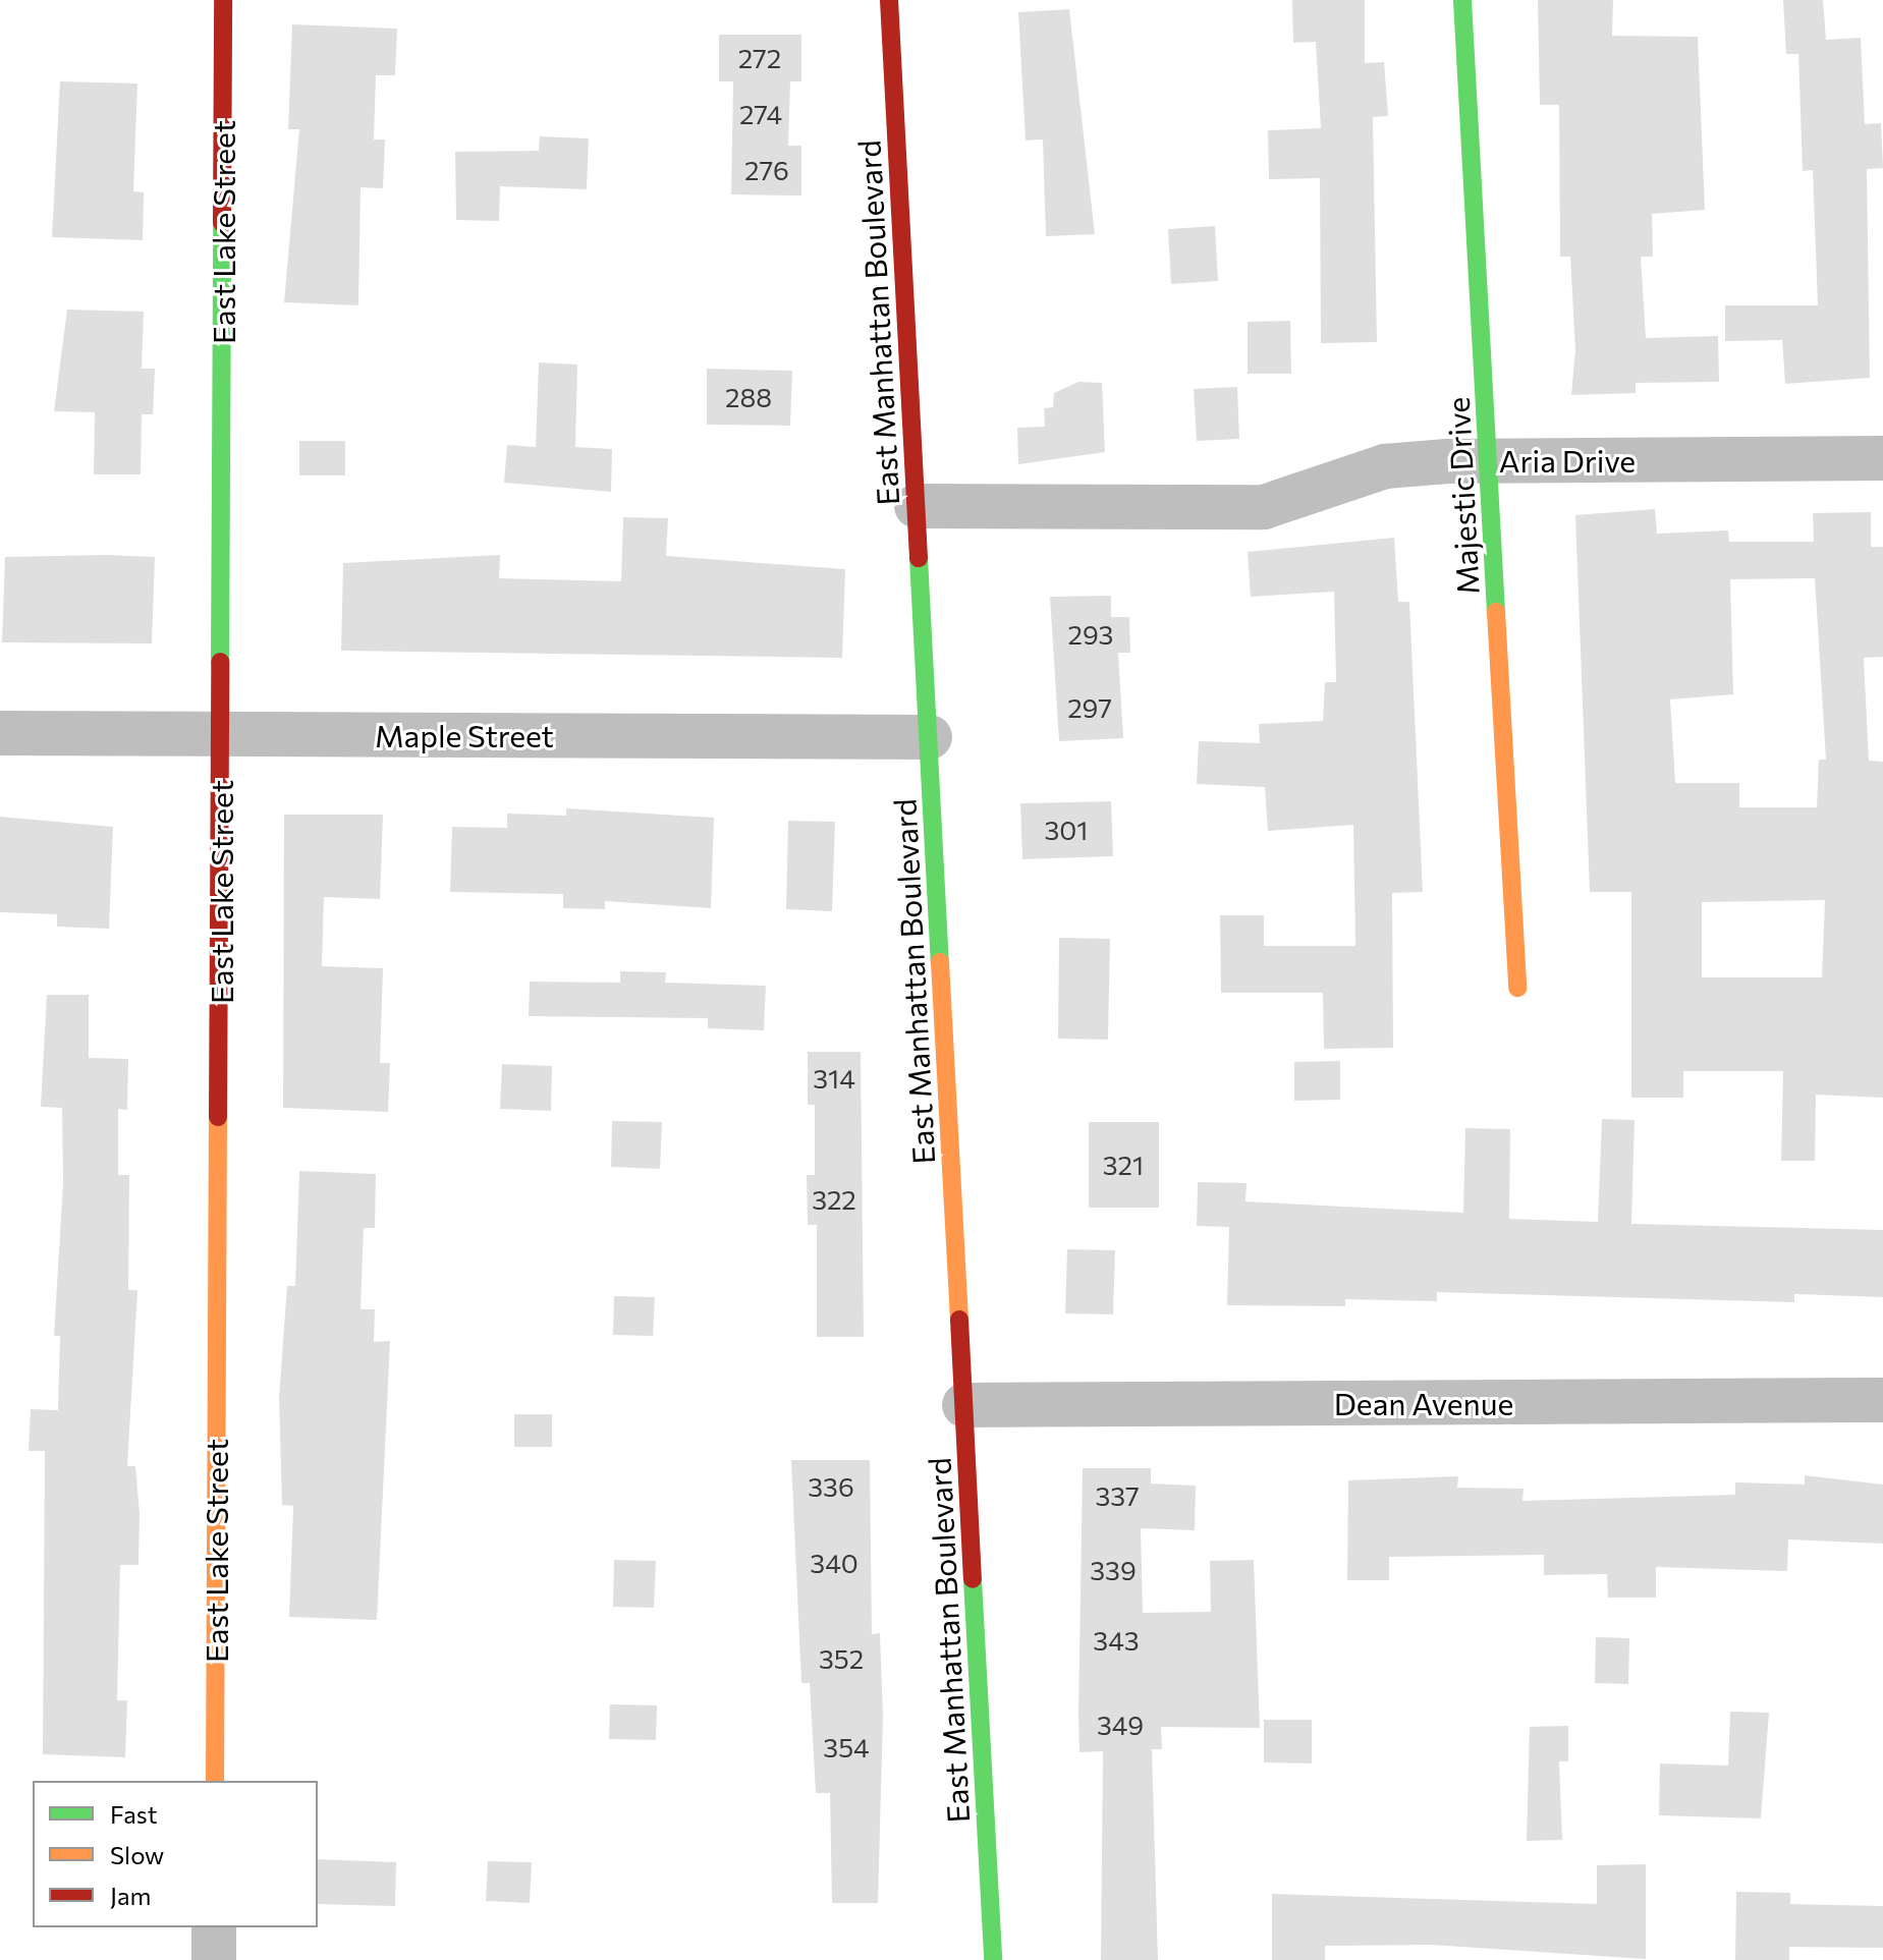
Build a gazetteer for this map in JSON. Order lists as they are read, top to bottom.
{
  "streets": {
    "street": [
      "East Lake Street",
      "East Manhattan Boulevard",
      "Aria Drive",
      "Majestic Drive",
      "Maple Street",
      "Dean Avenue"
    ]
  },
  "crossings": [
    ["East Lake Street", "Maple Street"],
    ["East Manhattan Boulevard", "Aria Drive"],
    ["East Manhattan Boulevard", "Maple Street"],
    ["East Manhattan Boulevard", "Dean Avenue"],
    ["Aria Drive", "Majestic Drive"]
  ],
  "house_numbers": [
    "272",
    "274",
    "276",
    "288",
    "293",
    "297",
    "301",
    "314",
    "321",
    "322",
    "336",
    "337",
    "340",
    "339",
    "343",
    "352",
    "349",
    "354"
  ],
  "legend": ["Fast", "Slow", "Jam"]
}
